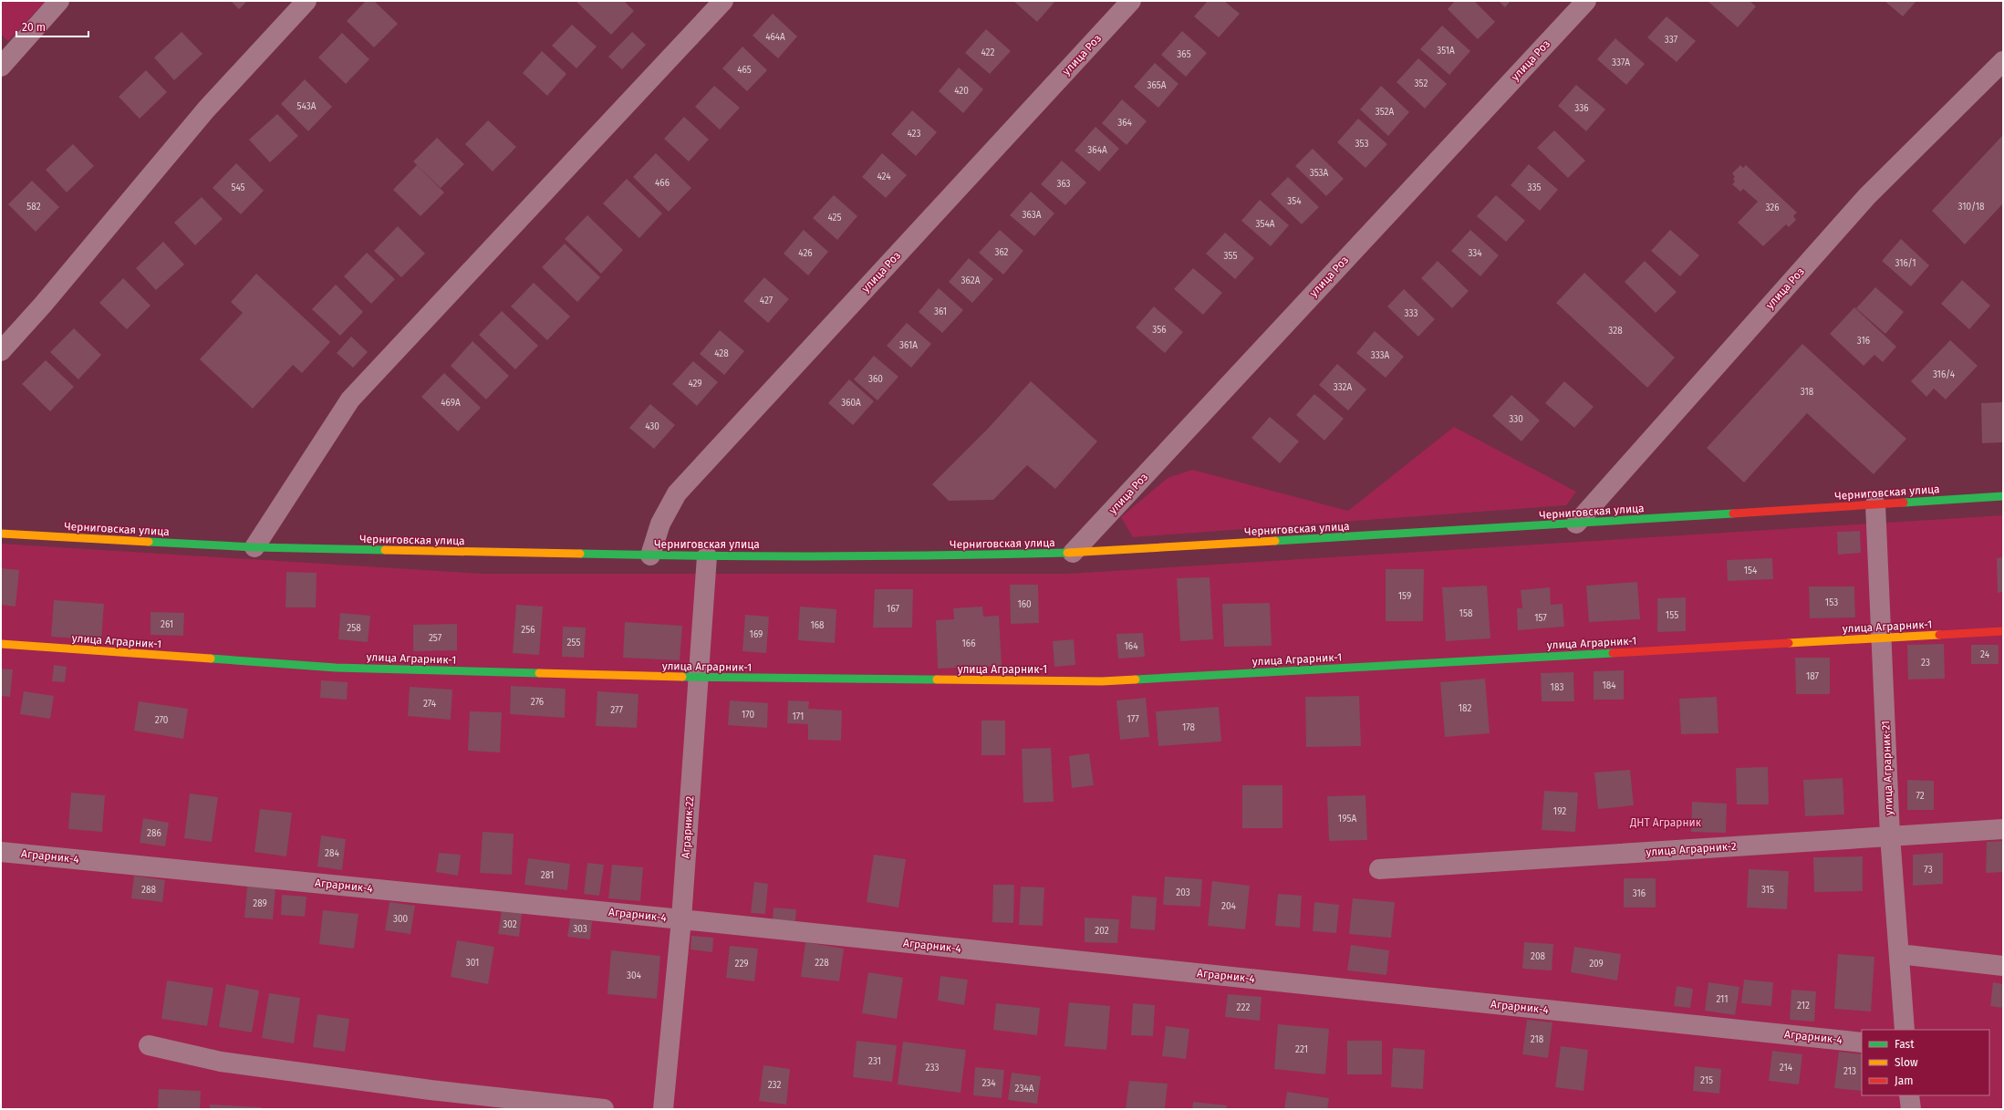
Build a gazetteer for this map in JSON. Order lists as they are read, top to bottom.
{
  "streets": {
    "street": [
      "улица Роз",
      "Черниговская улица",
      "улица Аграрник-1",
      "улица Аграрник-21",
      "Аграрник-22",
      "улица Аграрник-2",
      "Аграрник-4"
    ]
  },
  "crossings": [
    ["улица Роз", "Черниговская улица"],
    ["Черниговская улица", "улица Аграрник-21"],
    ["Черниговская улица", "Аграрник-22"],
    ["улица Аграрник-1", "улица Аграрник-21"],
    ["улица Аграрник-1", "Аграрник-22"],
    ["улица Аграрник-21", "улица Аграрник-2"],
    ["Аграрник-22", "Аграрник-4"]
  ],
  "parks": ["ДНТ Аграрник"],
  "house_numbers": [
    "464А",
    "337",
    "351А",
    "422",
    "365",
    "337А",
    "465",
    "352",
    "365А",
    "420",
    "543А",
    "336",
    "352А",
    "364",
    "423",
    "353",
    "364А",
    "353А",
    "424",
    "466",
    "363",
    "545",
    "335",
    "354",
    "582",
    "310/18",
    "326",
    "363А",
    "425",
    "354А",
    "362",
    "426",
    "334",
    "355",
    "316/1",
    "362А",
    "427",
    "361",
    "333",
    "356",
    "328",
    "316",
    "361А",
    "428",
    "333А",
    "316/4",
    "360",
    "429",
    "332А",
    "318",
    "469А",
    "360А",
    "330",
    "430",
    "154",
    "159",
    "153",
    "160",
    "167",
    "158",
    "155",
    "157",
    "261",
    "168",
    "258",
    "256",
    "169",
    "257",
    "255",
    "166",
    "164",
    "24",
    "23",
    "187",
    "184",
    "183",
    "276",
    "274",
    "182",
    "277",
    "170",
    "171",
    "177",
    "270",
    "178",
    "72",
    "192",
    "195А",
    "286",
    "284",
    "73",
    "281",
    "288",
    "315",
    "203",
    "316",
    "289",
    "204",
    "300",
    "302",
    "303",
    "202",
    "208",
    "301",
    "228",
    "229",
    "209",
    "304",
    "211",
    "212",
    "222",
    "218",
    "221",
    "231",
    "233",
    "214",
    "213",
    "215",
    "234",
    "232",
    "234А"
  ],
  "legend": ["Fast", "Slow", "Jam"],
  "scale_bar": "20 m"
}
